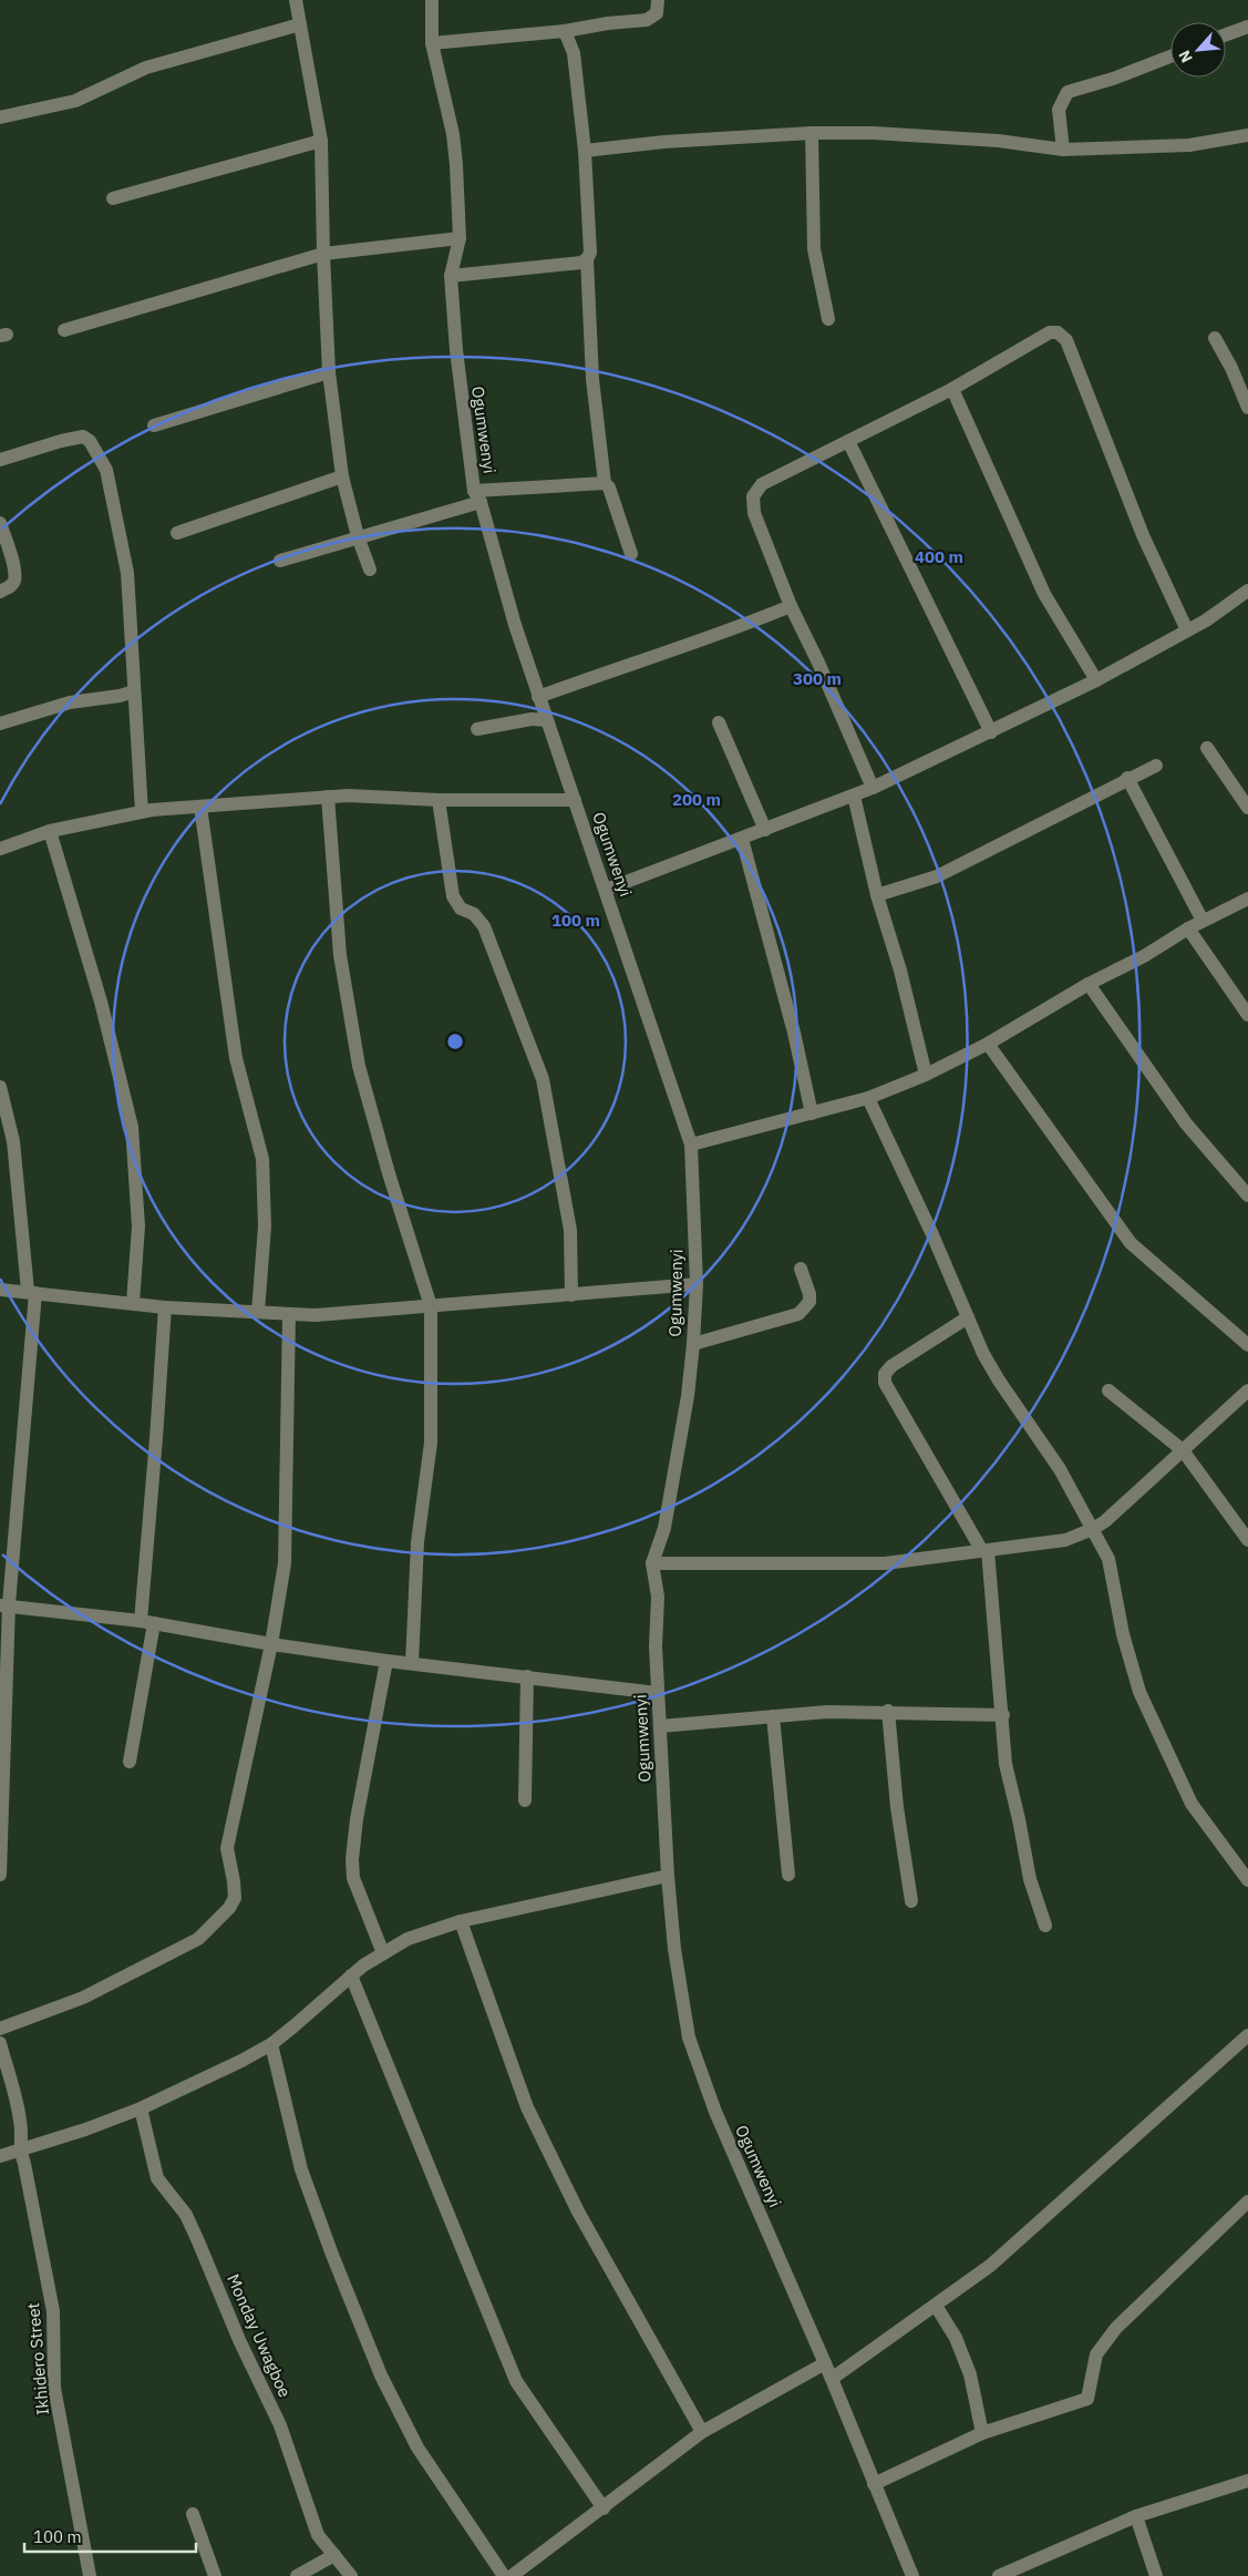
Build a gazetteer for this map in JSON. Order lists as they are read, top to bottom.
{
  "streets": {
    "street": ["Ogumwenyi", "Monday Uwagboe", "Ikhidero Street"]
  },
  "scale_bar": "100 m",
  "north": "bottom left",
  "rings": [
    "400 m",
    "300 m",
    "200 m",
    "100 m"
  ]
}
